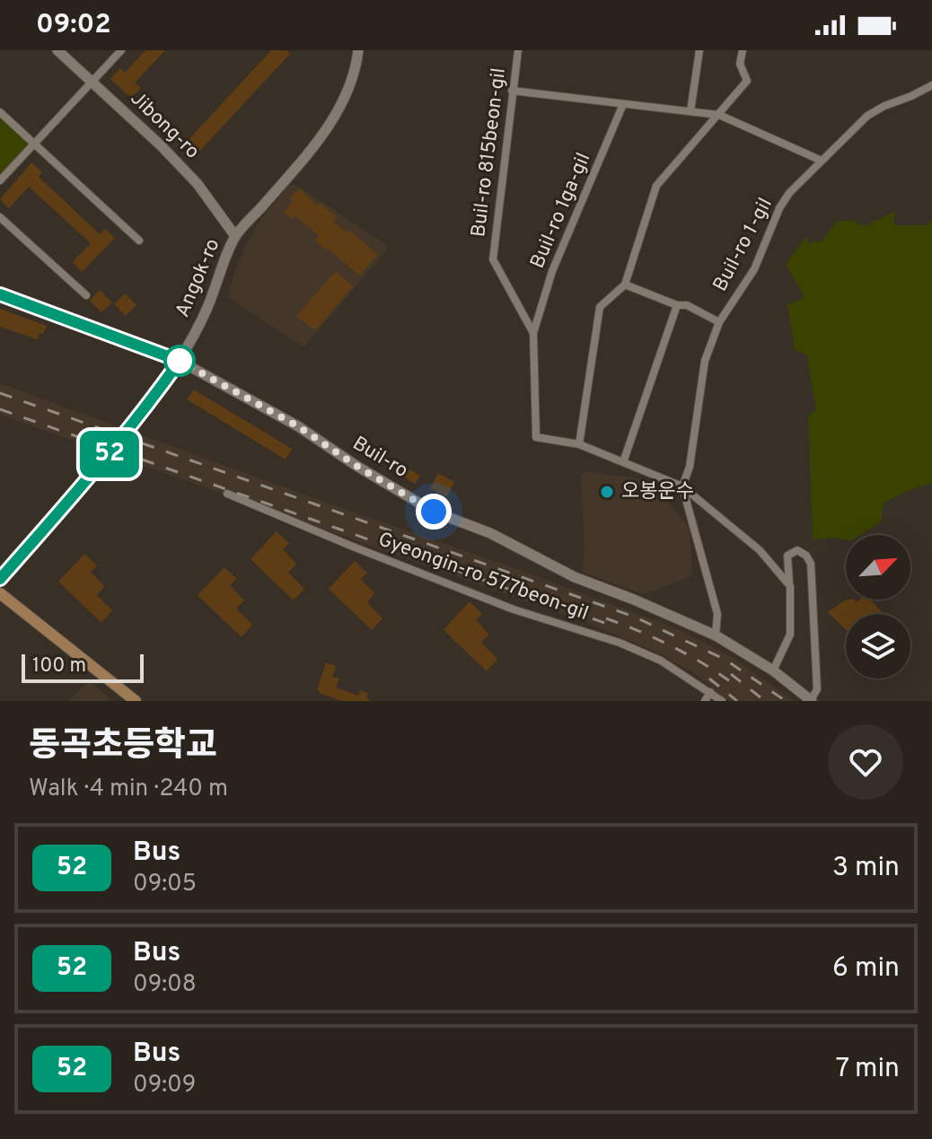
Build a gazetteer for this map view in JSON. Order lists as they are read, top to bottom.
{
  "streets": {
    "street": [
      "Jibong-ro",
      "Buil-ro 815beon-gil",
      "Buil-ro 1ga-gil",
      "Buil-ro 1-gil",
      "Angok-ro",
      "Buil-ro",
      "Gyeongin-ro 577beon-gil"
    ]
  },
  "crossings": [
    ["Jibong-ro", "Angok-ro"],
    ["Buil-ro 815beon-gil", "Buil-ro 1ga-gil"],
    ["Buil-ro 1ga-gil", "Buil-ro 1-gil"],
    ["Angok-ro", "Buil-ro"]
  ],
  "places": ["오봉운수"],
  "lines": ["bus line 52"],
  "scale_bar": "100 m",
  "north": "top right",
  "page": {
    "status": "09:02",
    "on_map": "52",
    "scale": "100 m",
    "heading": ["동곡초등학교", "Walk · 4 min · 240 m"],
    "list": [
      {
        "mark": "52",
        "name": "Bus",
        "note": "09:05",
        "value": "3 min"
      },
      {
        "mark": "52",
        "name": "Bus",
        "note": "09:08",
        "value": "6 min"
      },
      {
        "mark": "52",
        "name": "Bus",
        "note": "09:09",
        "value": "7 min"
      }
    ]
  }
}
